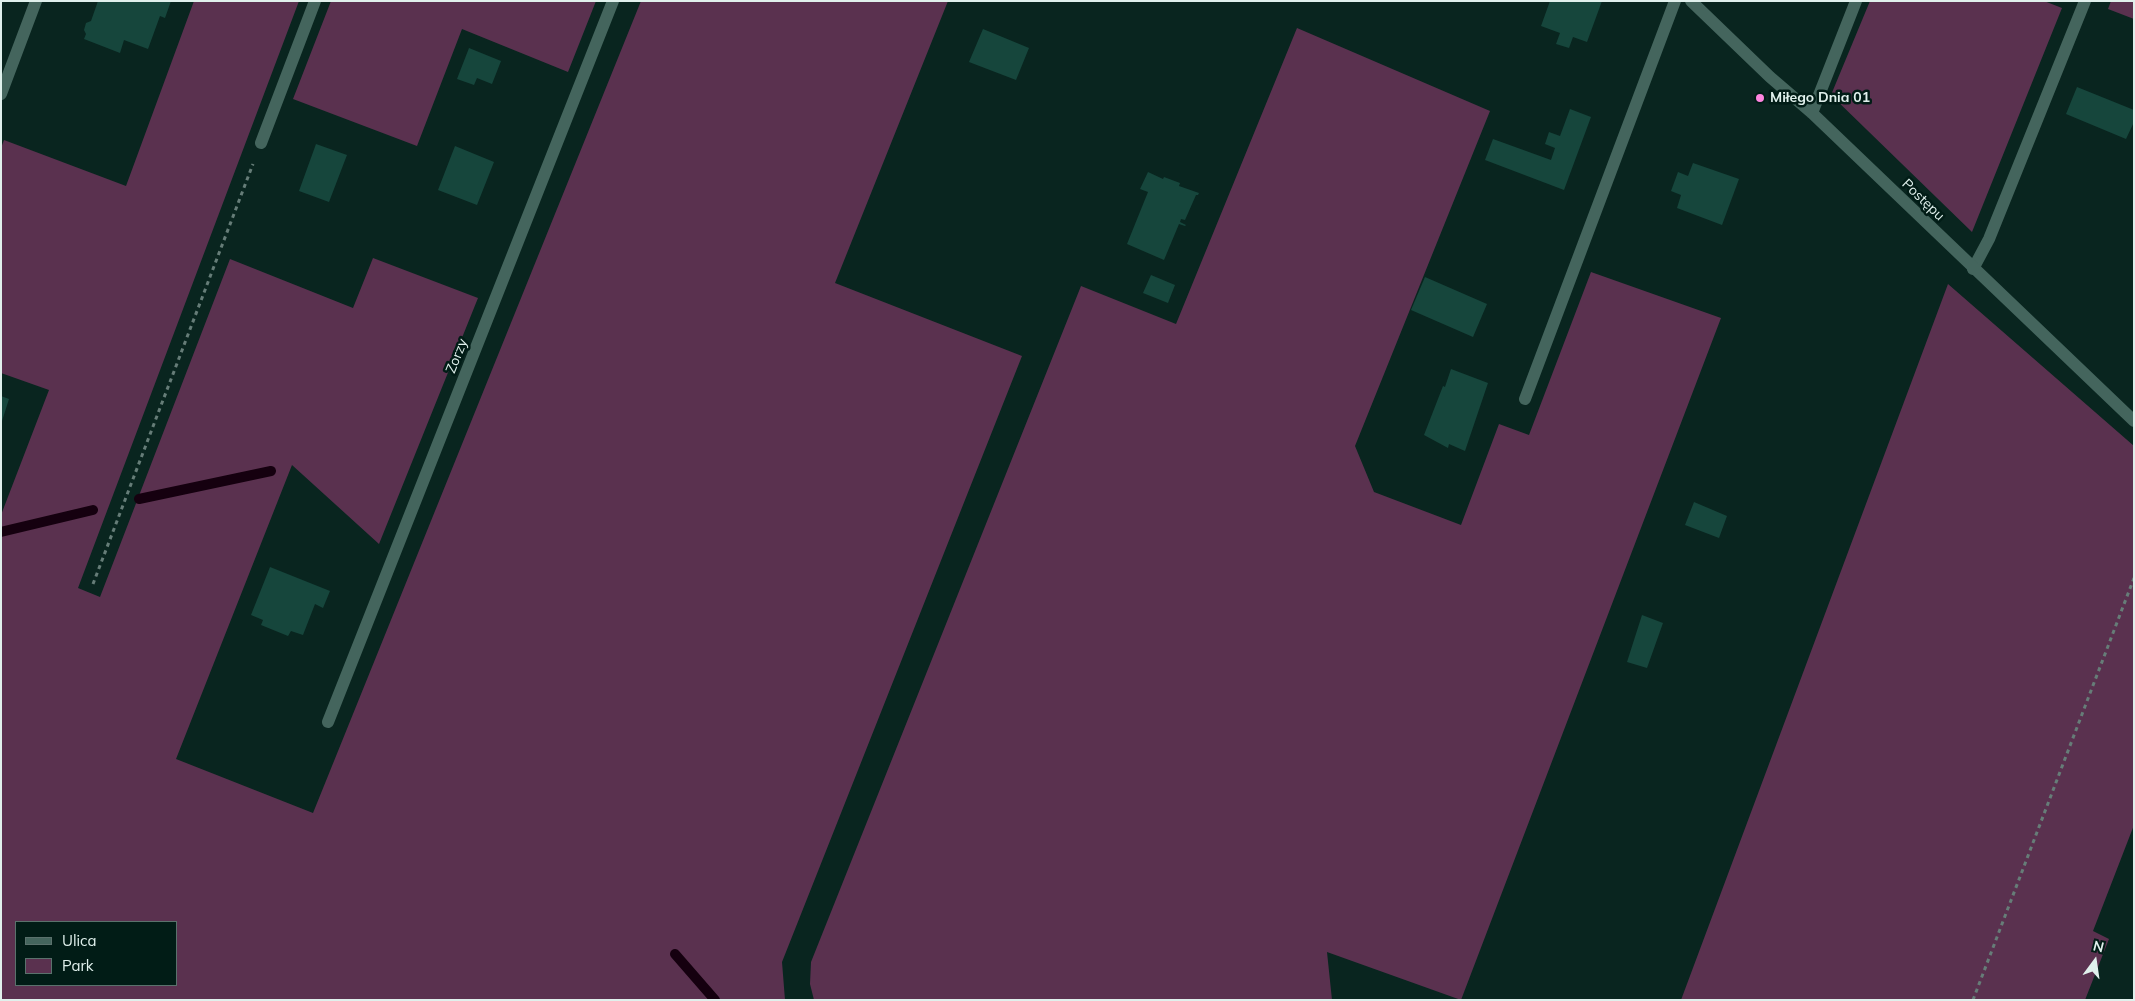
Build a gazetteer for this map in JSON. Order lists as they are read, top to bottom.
{
  "streets": {
    "street": ["Postępu", "Zorzy"]
  },
  "places": ["Miłego Dnia 01"],
  "legend": ["Ulica", "Park"],
  "north": "top"
}
